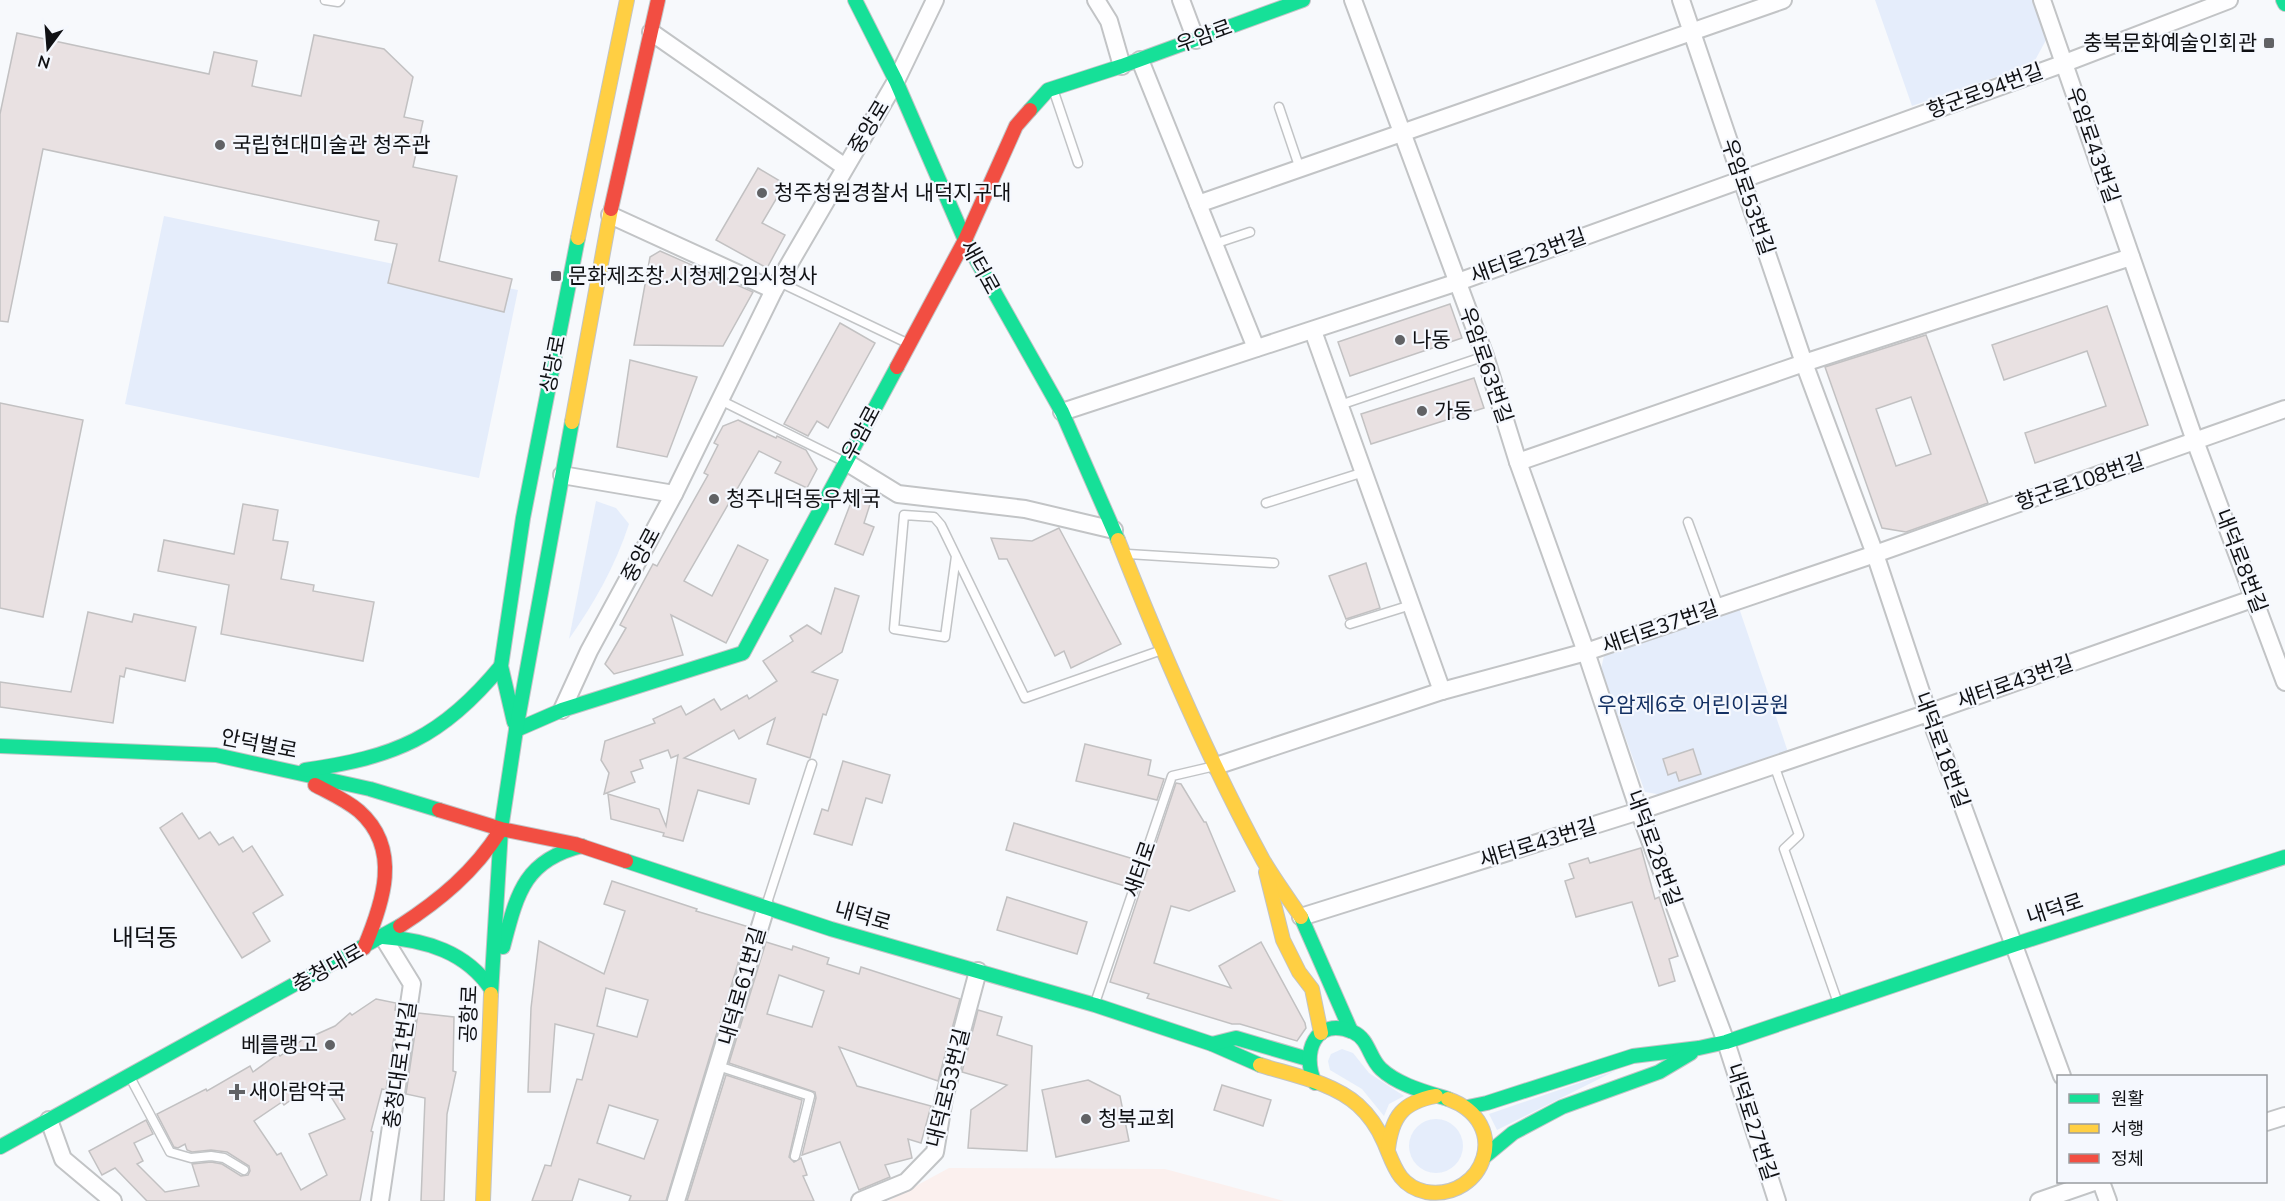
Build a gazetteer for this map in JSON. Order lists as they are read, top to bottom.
{
  "streets": {
    "street": [
      "우암로",
      "향군로94번길",
      "중앙로",
      "우암로43번길",
      "우암로53번길",
      "새터로23번길",
      "새터로",
      "상당로",
      "우암로63번길",
      "향군로108번길",
      "내덕로8번길",
      "새터로37번길",
      "새터로43번길",
      "안덕벌로",
      "내덕로18번길",
      "내덕로28번길",
      "내덕로",
      "충청대로",
      "내덕로61번길",
      "공항로",
      "충청대로1번길",
      "내덕로53번길",
      "내덕로27번길"
    ]
  },
  "crossings": [
    ["우암로", "중앙로"],
    ["우암로", "새터로"],
    ["우암로", "상당로"],
    ["향군로94번길", "우암로43번길"],
    ["향군로94번길", "우암로53번길"],
    ["향군로94번길", "새터로23번길"],
    ["중앙로", "새터로"],
    ["우암로43번길", "향군로108번길"],
    ["우암로43번길", "내덕로8번길"],
    ["우암로53번길", "새터로23번길"],
    ["우암로53번길", "향군로108번길"],
    ["우암로53번길", "새터로37번길"],
    ["우암로53번길", "내덕로18번길"],
    ["새터로23번길", "새터로"],
    ["새터로23번길", "우암로63번길"],
    ["새터로", "새터로37번길"],
    ["새터로", "내덕로"],
    ["상당로", "안덕벌로"],
    ["상당로", "내덕로"],
    ["상당로", "충청대로"],
    ["상당로", "공항로"],
    ["우암로63번길", "새터로37번길"],
    ["우암로63번길", "내덕로28번길"],
    ["향군로108번길", "내덕로8번길"],
    ["향군로108번길", "새터로37번길"],
    ["향군로108번길", "내덕로18번길"],
    ["내덕로8번길", "새터로43번길"],
    ["새터로37번길", "내덕로18번길"],
    ["새터로37번길", "내덕로28번길"],
    ["새터로43번길", "내덕로18번길"],
    ["새터로43번길", "내덕로28번길"],
    ["안덕벌로", "내덕로"],
    ["안덕벌로", "충청대로"],
    ["안덕벌로", "공항로"],
    ["내덕로18번길", "내덕로"],
    ["내덕로28번길", "내덕로"],
    ["내덕로28번길", "내덕로27번길"],
    ["내덕로", "충청대로"],
    ["내덕로", "내덕로61번길"],
    ["내덕로", "공항로"],
    ["내덕로", "내덕로53번길"],
    ["내덕로", "내덕로27번길"],
    ["충청대로", "공항로"],
    ["충청대로", "충청대로1번길"]
  ],
  "districts": ["내덕동"],
  "parks": ["우암제6호 어린이공원"],
  "places": {
    "transit": ["충북문화예술인회관", "문화제조창.시청제2임시청사"],
    "other": [
      "국립현대미술관 청주관",
      "청주청원경찰서 내덕지구대",
      "나동",
      "가동",
      "청주내덕동우체국",
      "베를랭고",
      "청북교회"
    ],
    "health": ["새아람약국"]
  },
  "legend": ["원활", "서행", "정체"],
  "north": "bottom"
}
